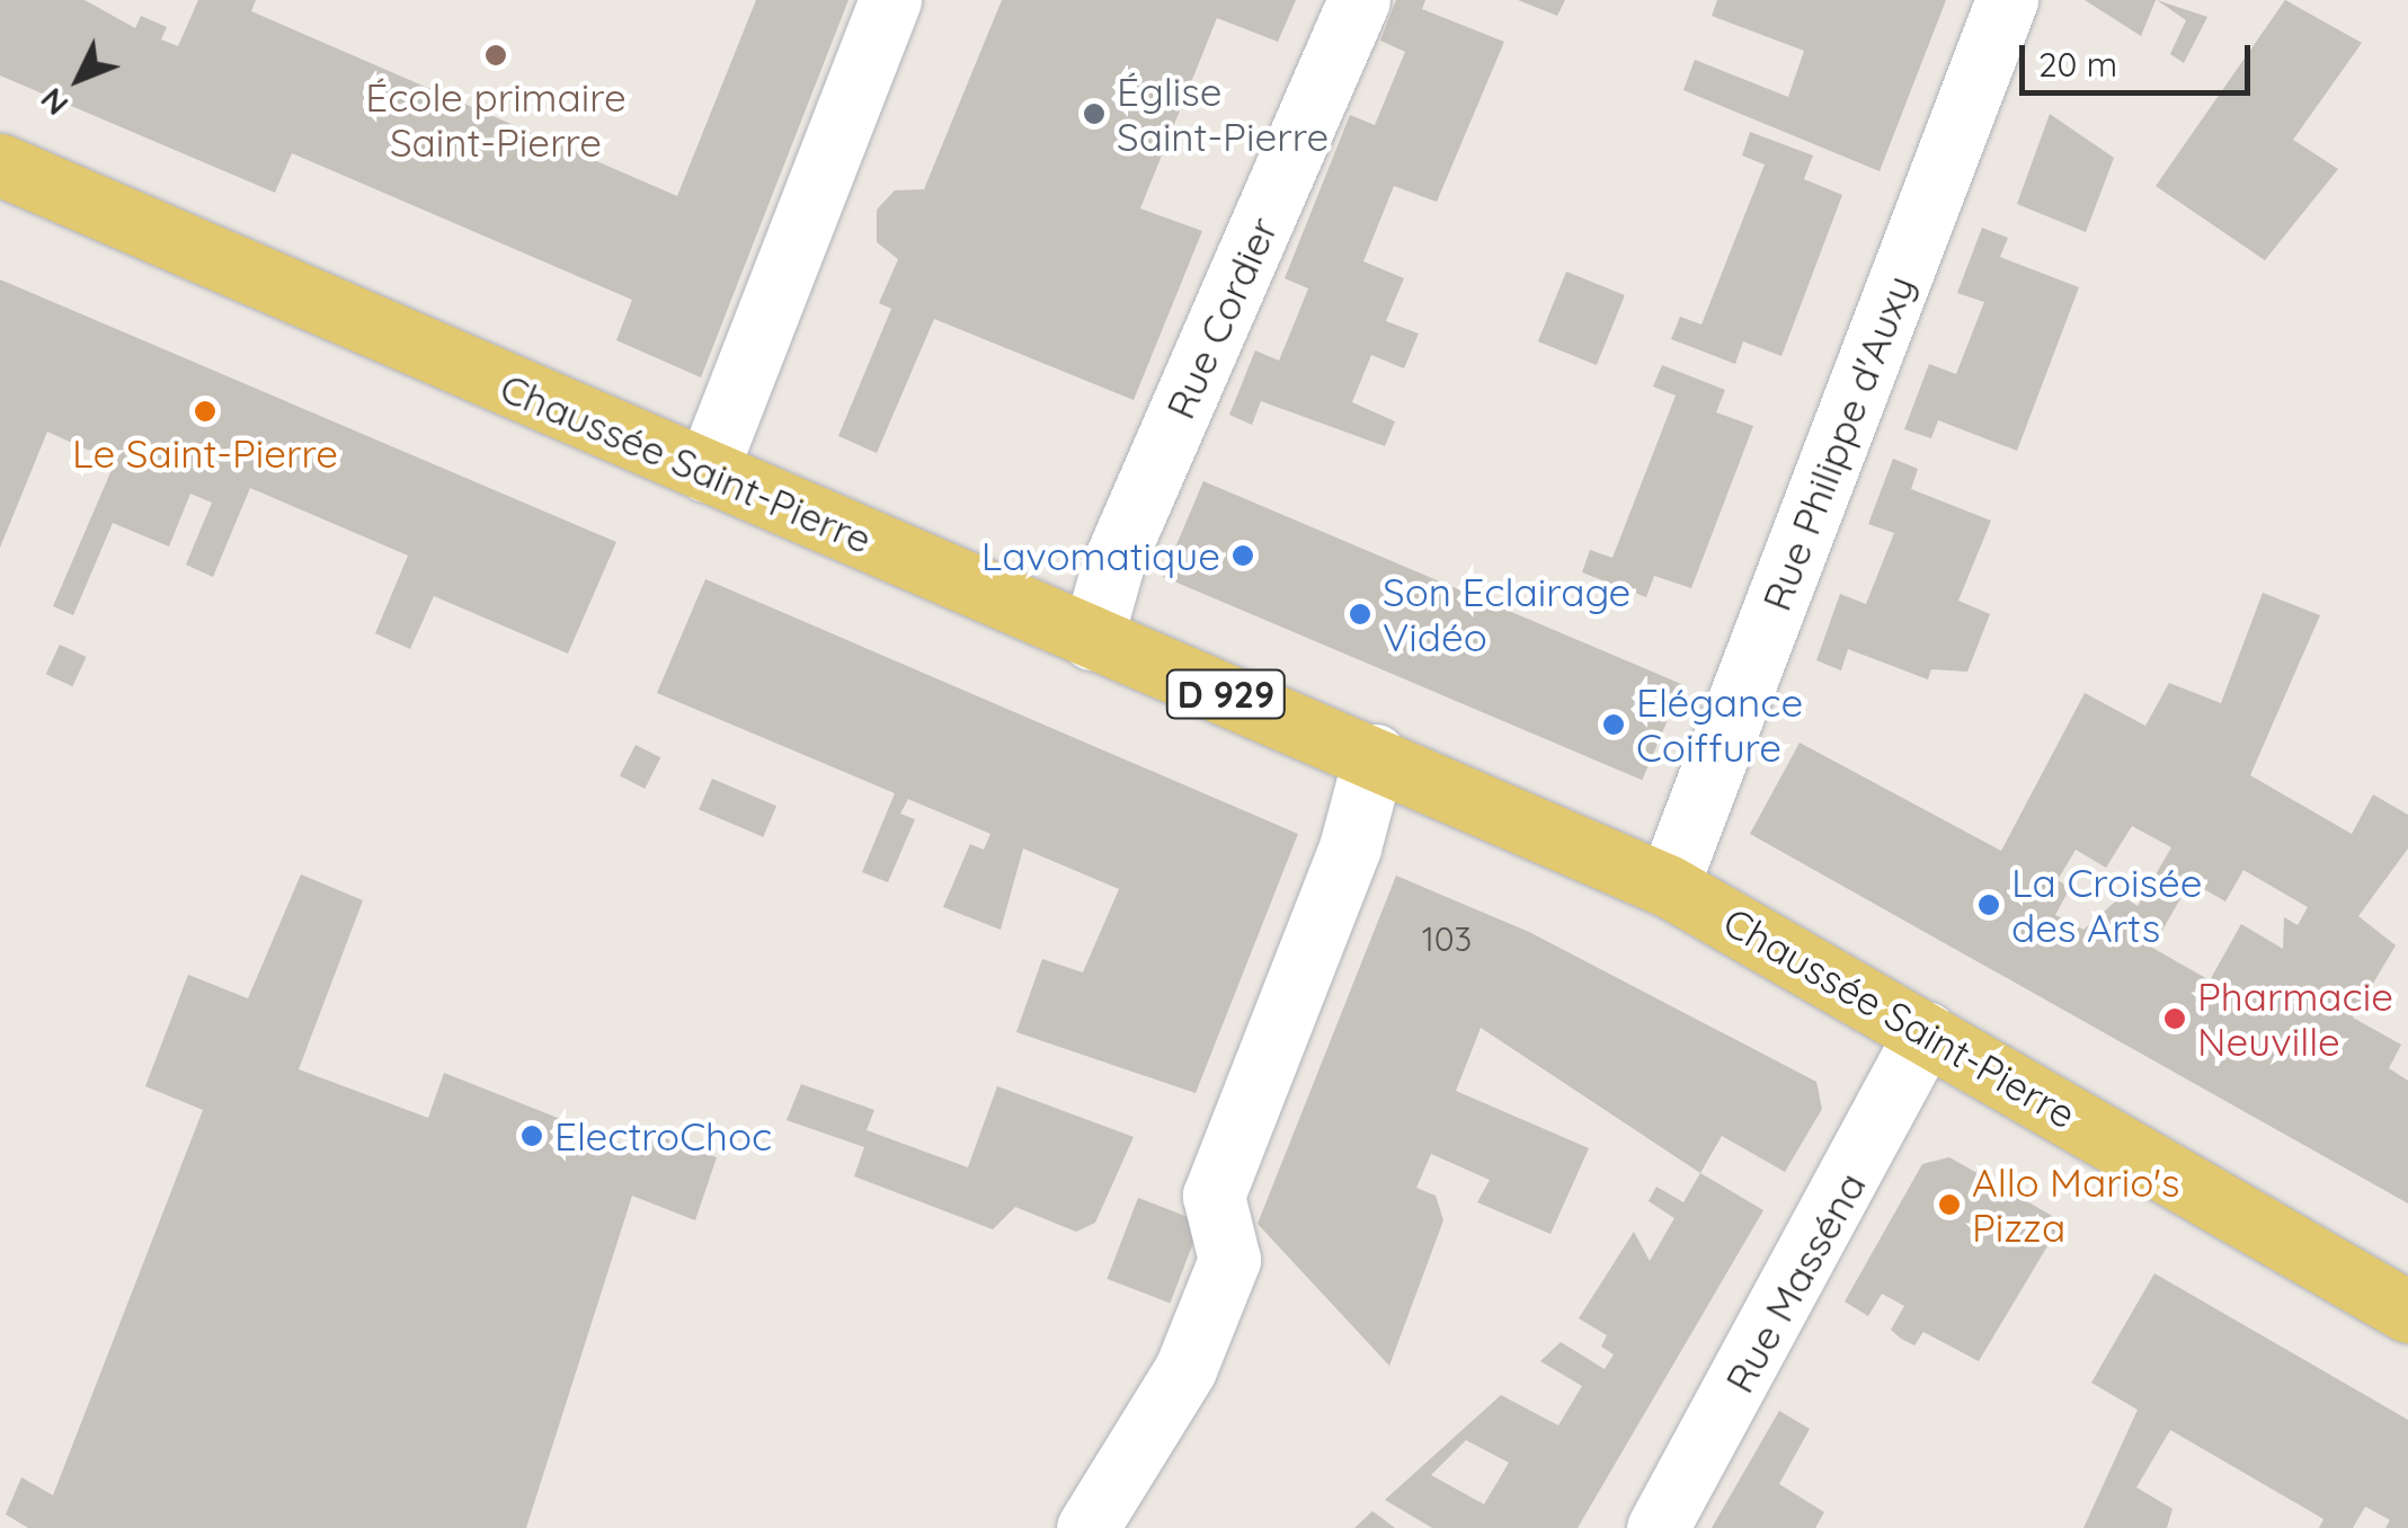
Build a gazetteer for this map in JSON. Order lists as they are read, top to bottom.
{
  "streets": {
    "main road": ["Chaussée Saint-Pierre", "D 929"],
    "street": ["Rue Cordier", "Rue Philippe d'Auxy", "Rue Masséna"]
  },
  "crossings": [
    ["Rue Cordier", "Chaussée Saint-Pierre"],
    ["Rue Philippe d'Auxy", "Chaussée Saint-Pierre"],
    ["Chaussée Saint-Pierre", "Rue Masséna"]
  ],
  "places": [
    "École primaire Saint-Pierre",
    "Église Saint-Pierre",
    "Le Saint-Pierre",
    "Lavomatique",
    "Son Eclairage Vidéo",
    "Elégance Coiffure",
    "La Croisée des Arts",
    "Pharmacie Neuville",
    "ElectroChoc",
    "Allo Mario's Pizza"
  ],
  "house_numbers": ["103"],
  "scale_bar": "20 m",
  "north": "bottom left"
}
